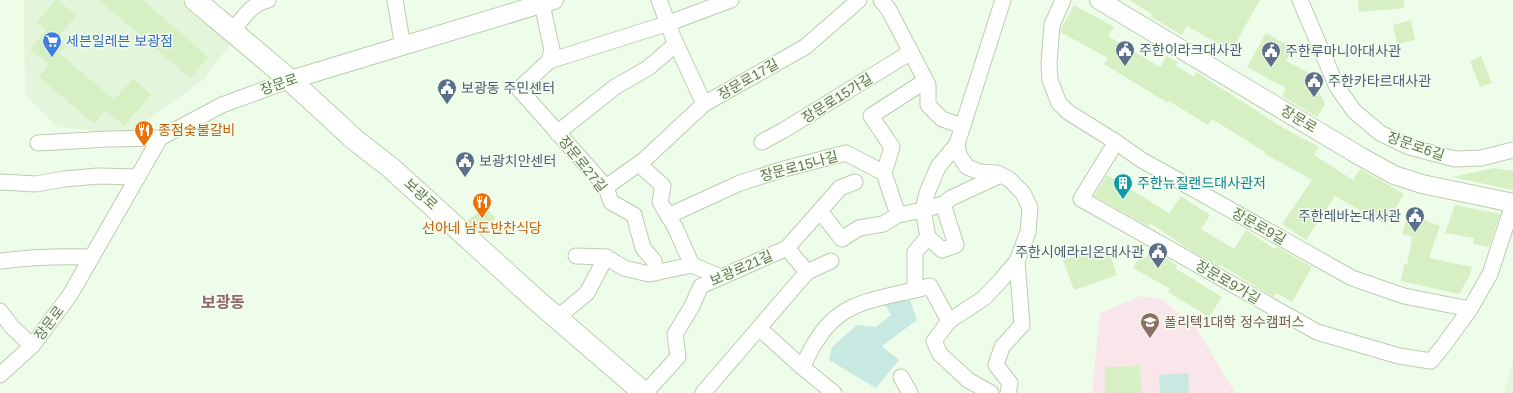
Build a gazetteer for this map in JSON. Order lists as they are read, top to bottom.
{
  "streets": {
    "main road": ["보광로"],
    "street": [
      "장문로17길",
      "장문로",
      "장문로15가길",
      "장문로6길",
      "장문로27길",
      "장문로15나길",
      "장문로9길",
      "보광로21길",
      "장문로9가길"
    ]
  },
  "crossings": [
    ["장문로17길", "장문로27길"],
    ["장문로", "보광로"],
    ["보광로", "보광로21길"],
    ["장문로9길", "장문로9가길"]
  ],
  "districts": ["보광동"],
  "places": {
    "supermarket": ["세븐일레븐 보광점"],
    "public building": [
      "주한이라크대사관",
      "주한루마니아대사관",
      "주한카타르대사관",
      "보광동 주민센터",
      "보광치안센터",
      "주한레바논대사관",
      "주한시에라리온대사관"
    ],
    "restaurant": ["종점숯불갈비", "선아네 남도반찬식당"],
    "building": ["주한뉴질랜드대사관저"],
    "school or university": ["폴리텍1대학 정수캠퍼스"]
  }
}
